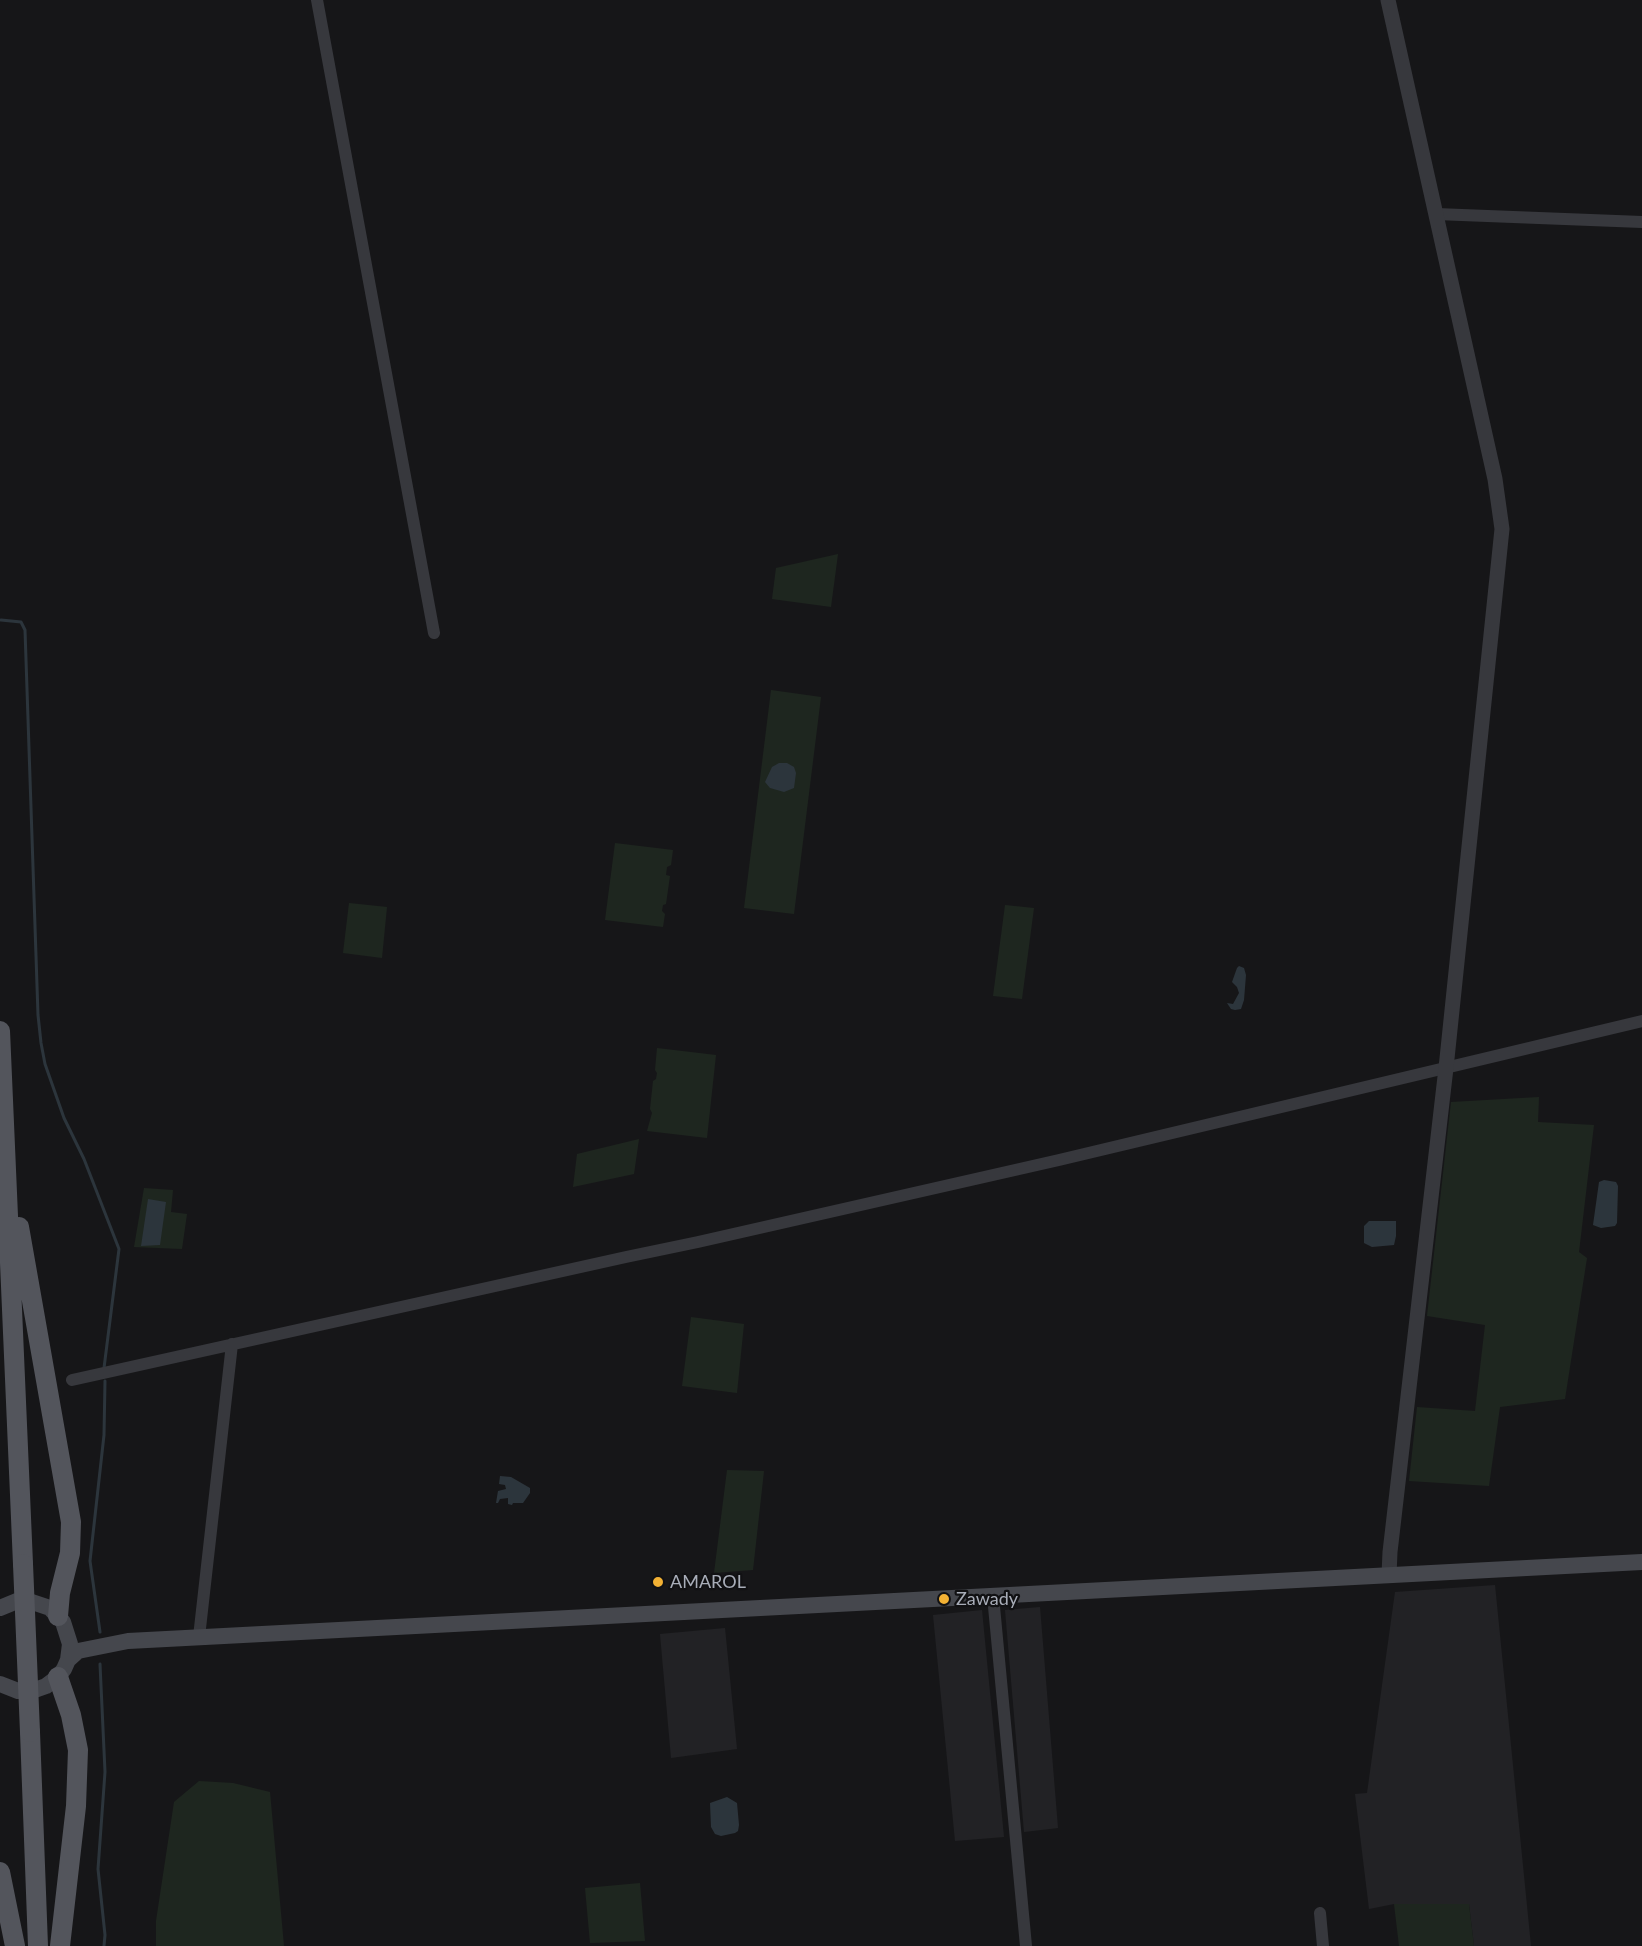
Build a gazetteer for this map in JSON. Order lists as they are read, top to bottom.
{
  "places": ["AMAROL", "Zawady"]
}
